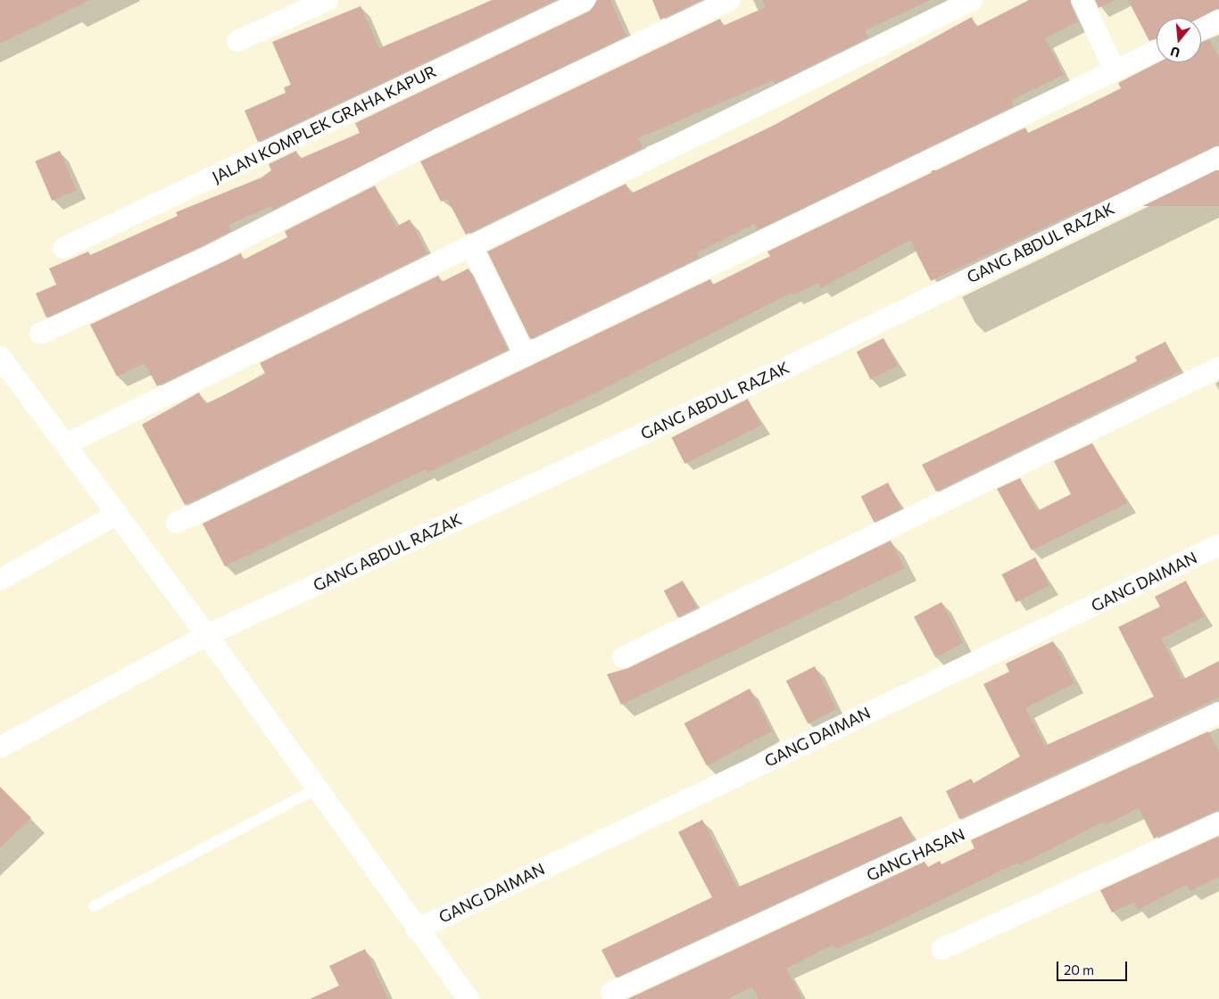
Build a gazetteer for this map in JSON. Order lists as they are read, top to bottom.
{
  "streets": {
    "street": [
      "JALAN KOMPLEK GRAHA KAPUR",
      "GANG ABDUL RAZAK",
      "GANG DAIMAN",
      "GANG HASAN"
    ]
  },
  "scale_bar": "20 m",
  "north": "bottom"
}
